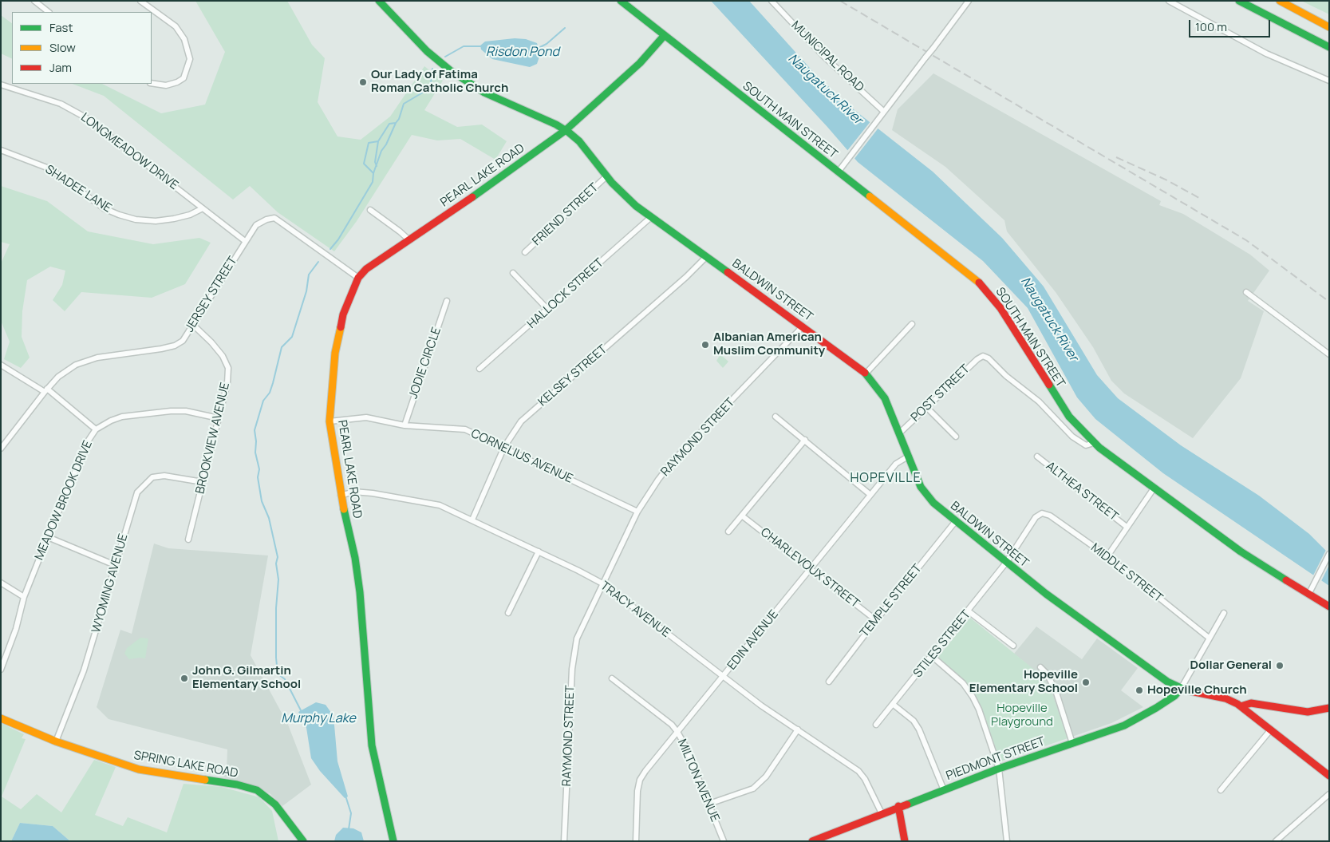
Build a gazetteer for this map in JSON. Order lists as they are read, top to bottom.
{
  "streets": {
    "main road": [
      "SOUTH MAIN STREET",
      "PEARL LAKE ROAD",
      "BALDWIN STREET",
      "PIEDMONT STREET",
      "SPRING LAKE ROAD"
    ],
    "street": [
      "MUNICIPAL ROAD",
      "LONGMEADOW DRIVE",
      "SHADEE LANE",
      "FRIEND STREET",
      "HALLOCK STREET",
      "JERSEY STREET",
      "JODIE CIRCLE",
      "KELSEY STREET",
      "POST STREET",
      "RAYMOND STREET",
      "BROOKVIEW AVENUE",
      "CORNELIUS AVENUE",
      "ALTHEA STREET",
      "MEADOW BROOK DRIVE",
      "CHARLEVOUX STREET",
      "MIDDLE STREET",
      "WYOMING AVENUE",
      "TEMPLE STREET",
      "TRACY AVENUE",
      "EDIN AVENUE",
      "STILES STREET",
      "MILTON AVENUE"
    ]
  },
  "crossings": [
    ["SOUTH MAIN STREET", "PEARL LAKE ROAD"],
    ["SOUTH MAIN STREET", "POST STREET"],
    ["LONGMEADOW DRIVE", "SHADEE LANE"],
    ["LONGMEADOW DRIVE", "JERSEY STREET"],
    ["PEARL LAKE ROAD", "BALDWIN STREET"],
    ["PEARL LAKE ROAD", "JERSEY STREET"],
    ["PEARL LAKE ROAD", "CORNELIUS AVENUE"],
    ["PEARL LAKE ROAD", "TRACY AVENUE"],
    ["FRIEND STREET", "BALDWIN STREET"],
    ["BALDWIN STREET", "HALLOCK STREET"],
    ["BALDWIN STREET", "KELSEY STREET"],
    ["BALDWIN STREET", "POST STREET"],
    ["BALDWIN STREET", "RAYMOND STREET"],
    ["BALDWIN STREET", "TEMPLE STREET"],
    ["BALDWIN STREET", "EDIN AVENUE"],
    ["BALDWIN STREET", "STILES STREET"],
    ["BALDWIN STREET", "PIEDMONT STREET"],
    ["JERSEY STREET", "BROOKVIEW AVENUE"],
    ["JODIE CIRCLE", "CORNELIUS AVENUE"],
    ["KELSEY STREET", "CORNELIUS AVENUE"],
    ["KELSEY STREET", "TRACY AVENUE"],
    ["RAYMOND STREET", "CORNELIUS AVENUE"],
    ["RAYMOND STREET", "TRACY AVENUE"],
    ["BROOKVIEW AVENUE", "MEADOW BROOK DRIVE"],
    ["BROOKVIEW AVENUE", "WYOMING AVENUE"],
    ["CHARLEVOUX STREET", "TEMPLE STREET"],
    ["CHARLEVOUX STREET", "EDIN AVENUE"],
    ["MIDDLE STREET", "STILES STREET"],
    ["WYOMING AVENUE", "SPRING LAKE ROAD"],
    ["TRACY AVENUE", "EDIN AVENUE"],
    ["TRACY AVENUE", "PIEDMONT STREET"],
    ["EDIN AVENUE", "MILTON AVENUE"]
  ],
  "districts": ["HOPEVILLE"],
  "water": ["Risdon Pond", "Naugatuck River", "Murphy Lake"],
  "parks": ["Hopeville Playground"],
  "places": [
    "Our Lady of Fatima Roman Catholic Church",
    "Albanian American Muslim Community",
    "Dollar General",
    "John G. Gilmartin Elementary School",
    "Hopeville Elementary School",
    "Hopeville Church"
  ],
  "legend": ["Fast", "Slow", "Jam"],
  "scale_bar": "100 m"
}
